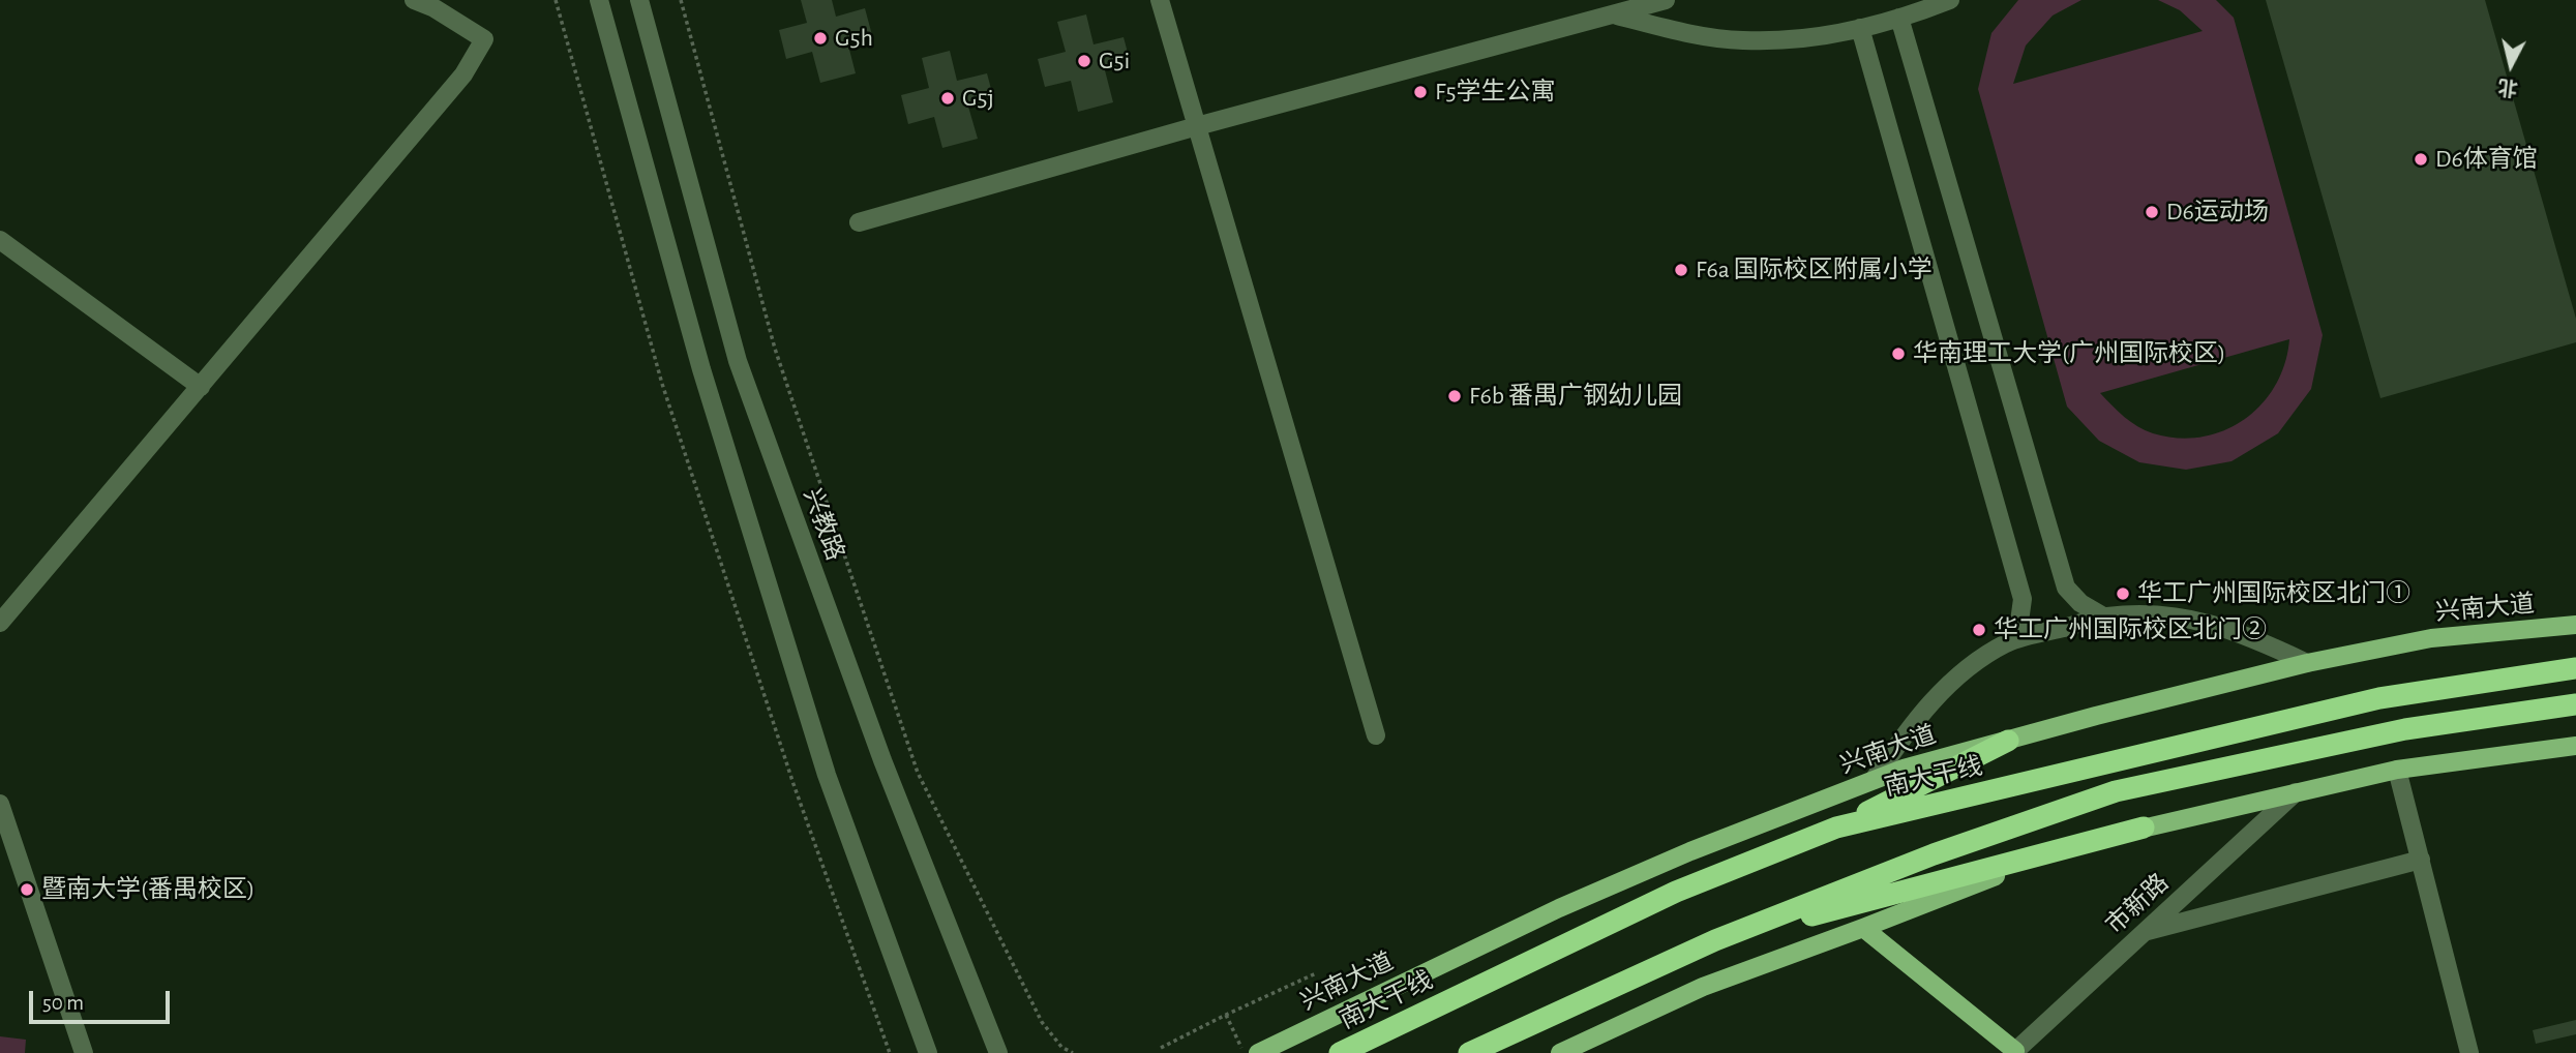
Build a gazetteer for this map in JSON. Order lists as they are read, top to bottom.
{
  "streets": {
    "highway": ["南大干线"],
    "main road": ["兴南大道"],
    "street": ["兴教路", "市新路"]
  },
  "places": [
    "G5h",
    "G5i",
    "F5学生公寓",
    "G5j",
    "D6体育馆",
    "D6运动场",
    "F6a 国际校区附属小学",
    "华南理工大学(广州国际校区)",
    "F6b 番禺广钢幼儿园",
    "华工广州国际校区北门①",
    "华工广州国际校区北门②",
    "暨南大学(番禺校区)"
  ],
  "scale_bar": "50 m",
  "north": "bottom"
}
